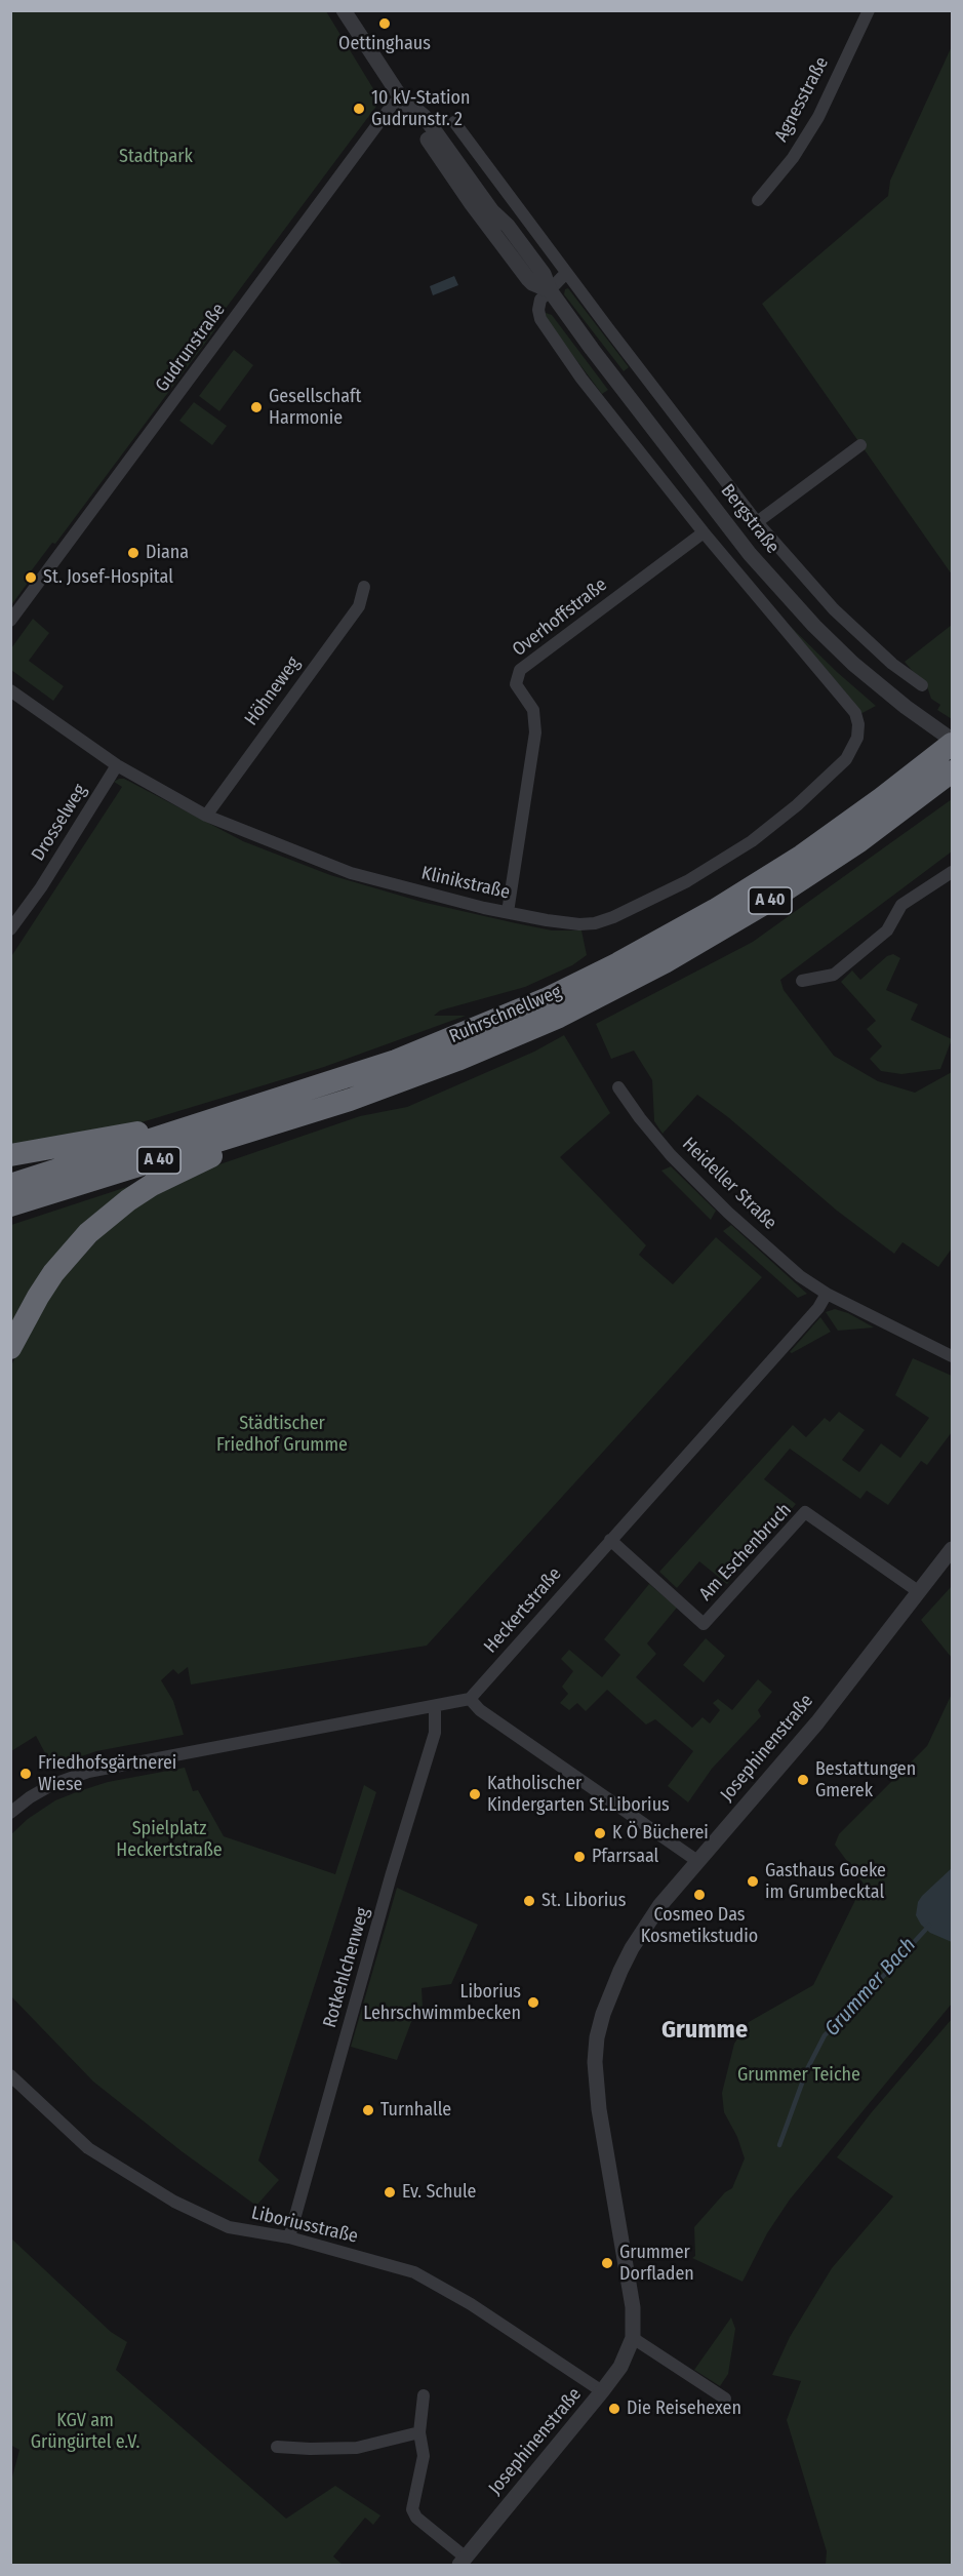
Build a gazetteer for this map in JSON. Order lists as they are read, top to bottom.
{
  "streets": {
    "highway": ["A 40", "Ruhrschnellweg"],
    "street": [
      "Agnesstraße",
      "Gudrunstraße",
      "Bergstraße",
      "Overhoffstraße",
      "Höhneweg",
      "Drosselweg",
      "Klinikstraße",
      "Heideller Straße",
      "Am Eschenbruch",
      "Heckertstraße",
      "Josephinenstraße",
      "Rotkehlchenweg",
      "Liboriusstraße"
    ]
  },
  "crossings": [
    ["Gudrunstraße", "Bergstraße"],
    ["Bergstraße", "Ruhrschnellweg"],
    ["Overhoffstraße", "Klinikstraße"],
    ["Höhneweg", "Klinikstraße"],
    ["Drosselweg", "Klinikstraße"],
    ["Heideller Straße", "Heckertstraße"],
    ["Am Eschenbruch", "Heckertstraße"],
    ["Am Eschenbruch", "Josephinenstraße"],
    ["Josephinenstraße", "Liboriusstraße"],
    ["Rotkehlchenweg", "Liboriusstraße"]
  ],
  "districts": ["Grumme"],
  "water": ["Grummer Bach"],
  "parks": [
    "Stadtpark",
    "Städtischer Friedhof Grumme",
    "Spielplatz Heckertstraße",
    "Grummer Teiche",
    "KGV am Grüngürtel e.V."
  ],
  "places": [
    "Oettinghaus",
    "10 kV-Station Gudrunstr. 2",
    "Gesellschaft Harmonie",
    "Diana",
    "St. Josef-Hospital",
    "Friedhofsgärtnerei Wiese",
    "Bestattungen Gmerek",
    "Katholischer Kindergarten St.Liborius",
    "K Ö Bücherei",
    "Pfarrsaal",
    "Gasthaus Goeke im Grumbecktal",
    "Cosmeo Das Kosmetikstudio",
    "St. Liborius",
    "Liborius Lehrschwimmbecken",
    "Turnhalle",
    "Ev. Schule",
    "Grummer Dorfladen",
    "Die Reisehexen"
  ]
}
